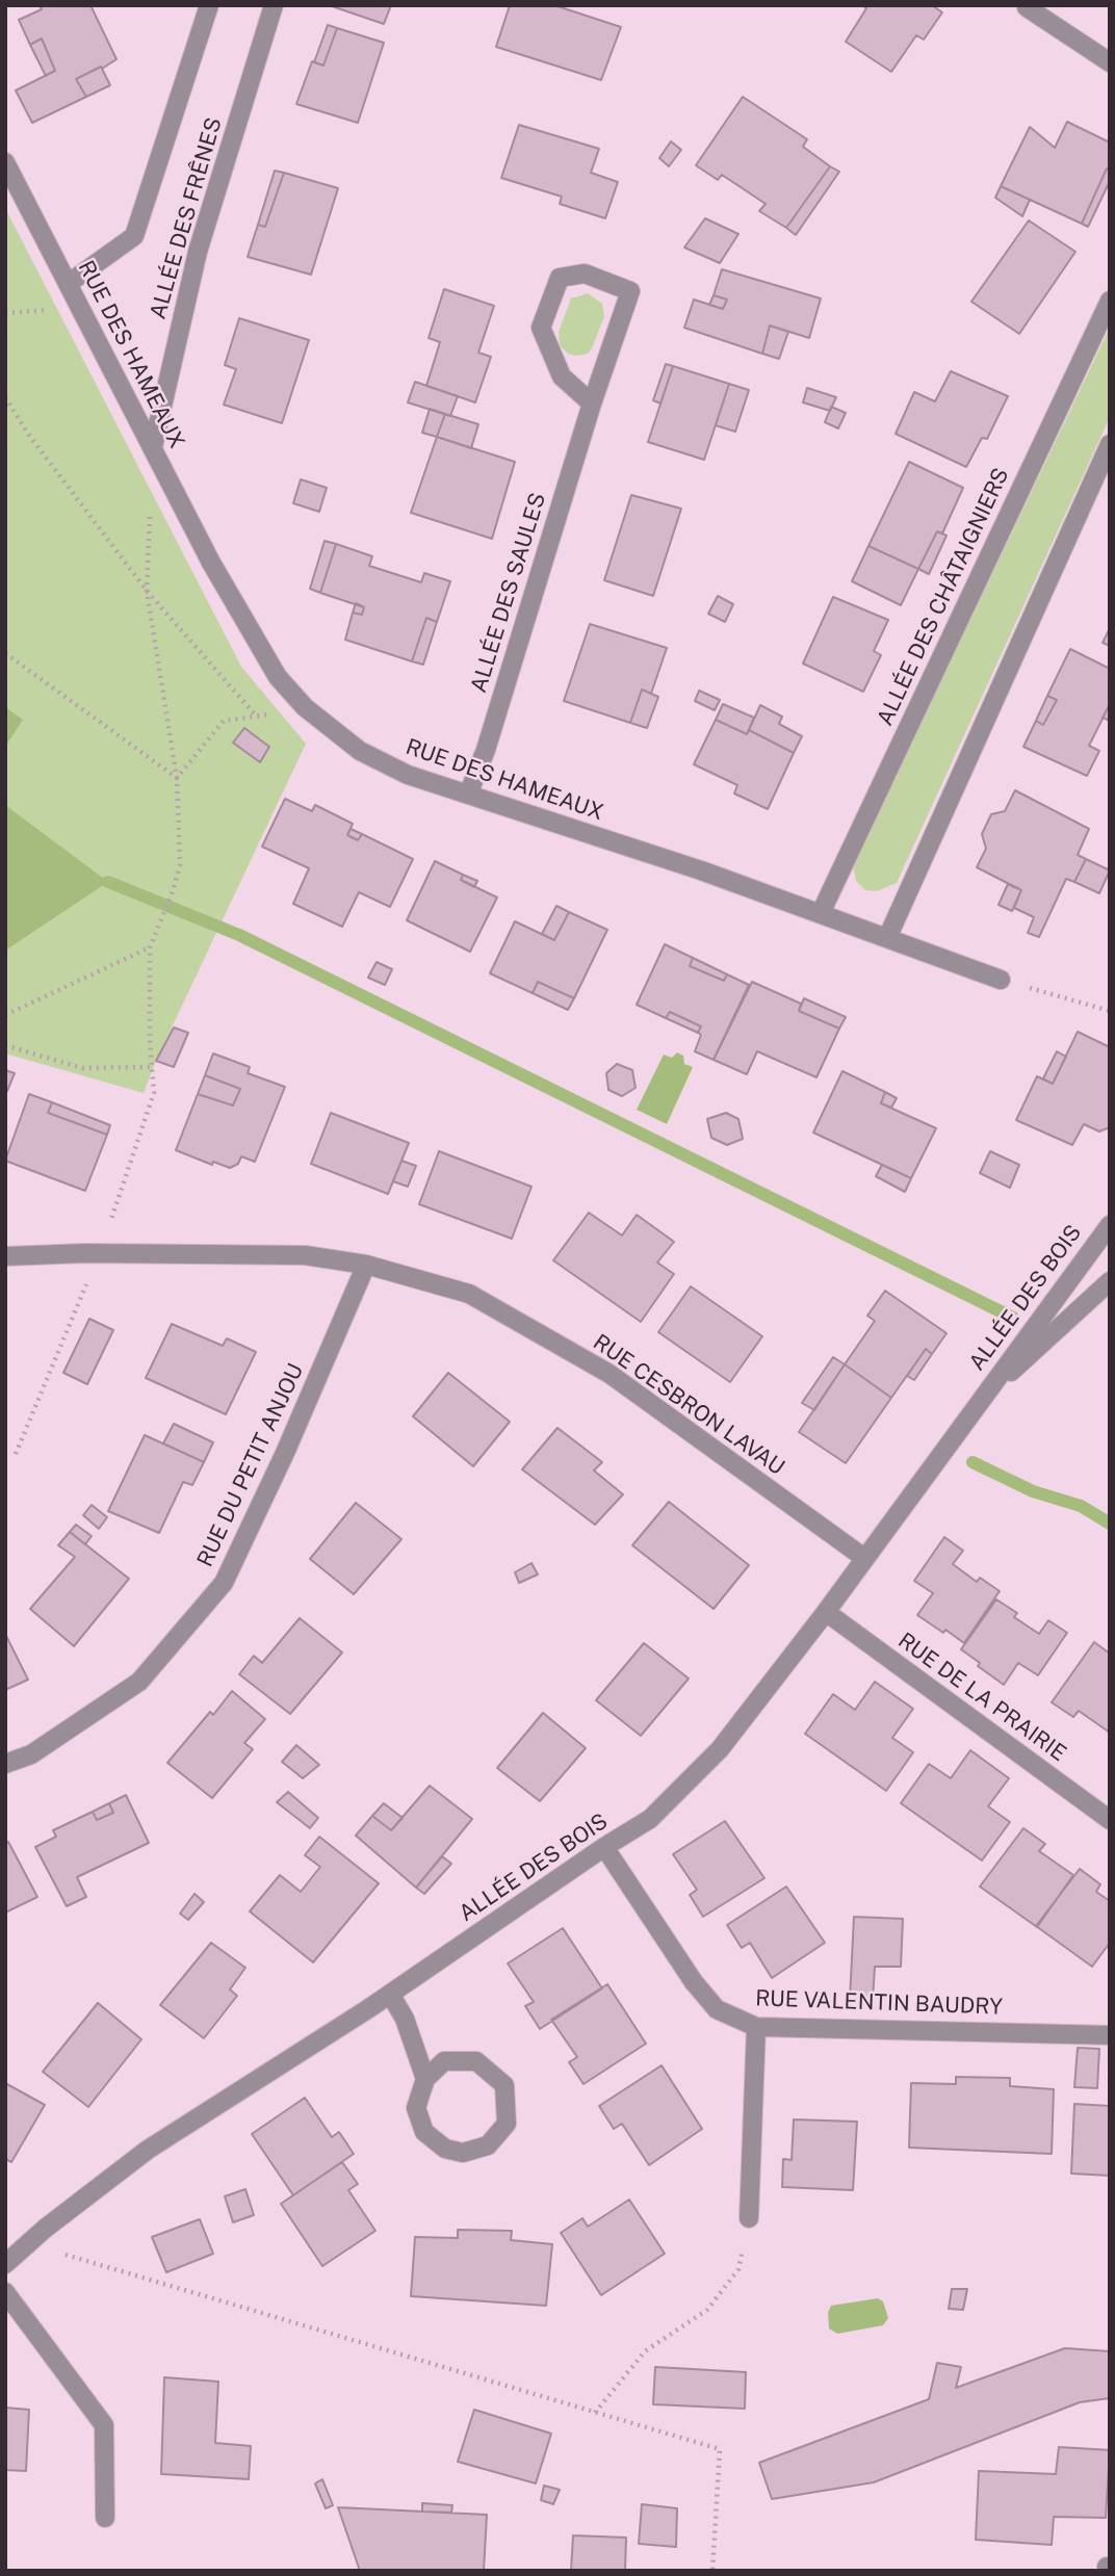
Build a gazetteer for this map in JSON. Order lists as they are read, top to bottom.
{
  "streets": {
    "street": [
      "ALLÉE DES FRÊNES",
      "RUE DES HAMEAUX",
      "ALLÉE DES SAULES",
      "ALLÉE DES CHÂTAIGNIERS",
      "ALLÉE DES BOIS",
      "RUE CESBRON LAVAU",
      "RUE DU PETIT ANJOU",
      "RUE DE LA PRAIRIE",
      "RUE VALENTIN BAUDRY"
    ]
  },
  "crossings": [
    ["ALLÉE DES FRÊNES", "RUE DES HAMEAUX"],
    ["RUE DES HAMEAUX", "ALLÉE DES SAULES"],
    ["RUE DES HAMEAUX", "ALLÉE DES CHÂTAIGNIERS"],
    ["ALLÉE DES BOIS", "RUE CESBRON LAVAU"],
    ["ALLÉE DES BOIS", "RUE DE LA PRAIRIE"],
    ["ALLÉE DES BOIS", "RUE VALENTIN BAUDRY"],
    ["RUE CESBRON LAVAU", "RUE DU PETIT ANJOU"]
  ]
}
